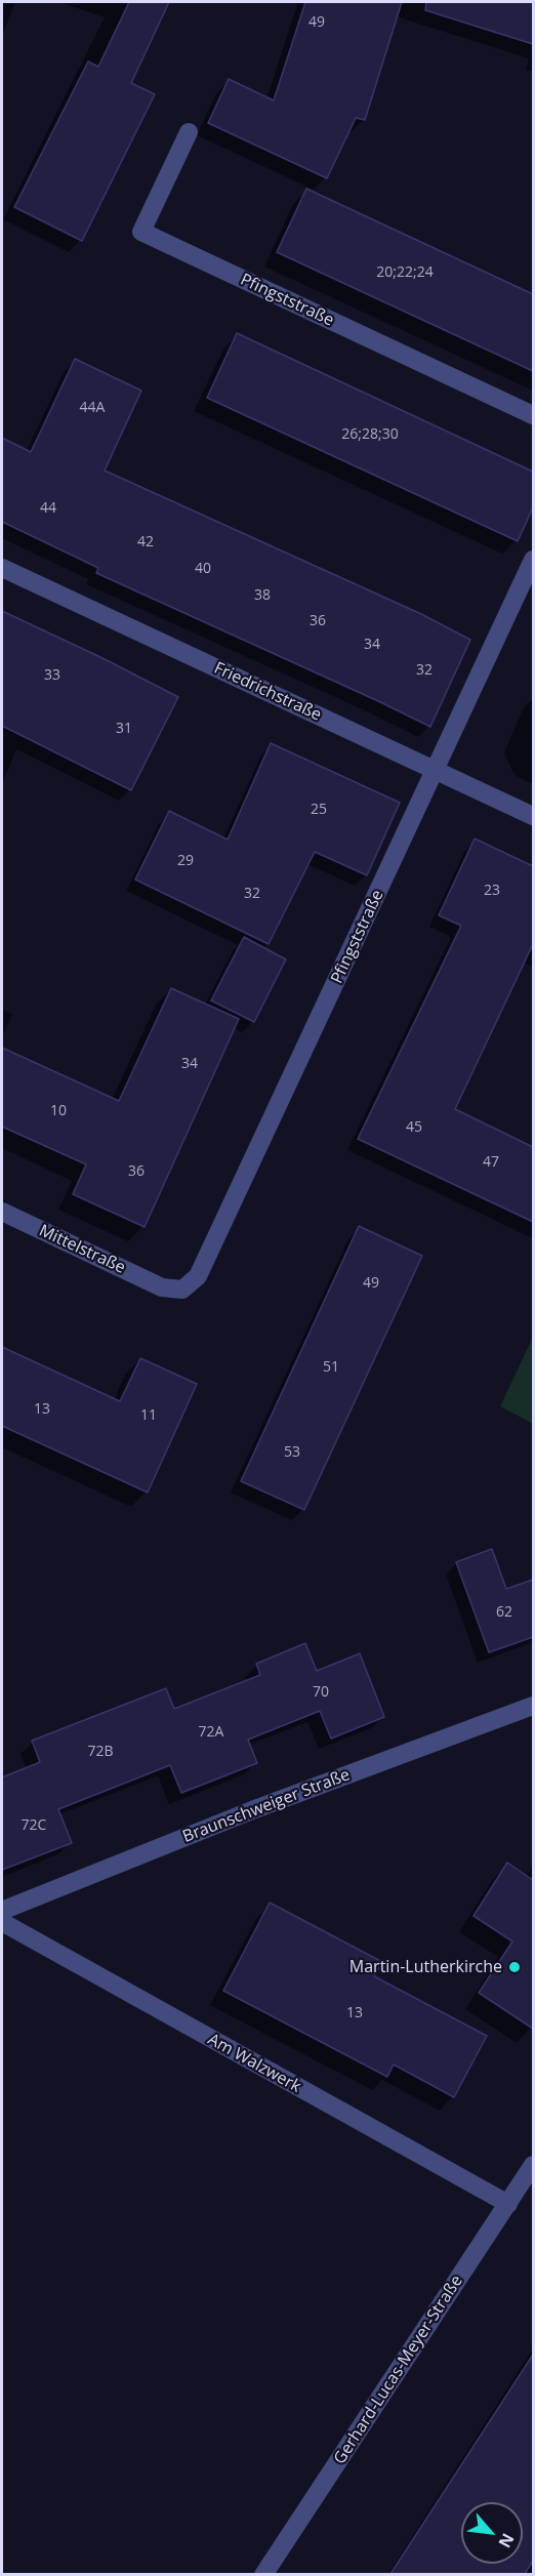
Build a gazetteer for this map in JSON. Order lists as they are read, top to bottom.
{
  "streets": {
    "street": [
      "Pfingststraße",
      "Friedrichstraße",
      "Mittelstraße",
      "Braunschweiger Straße",
      "Am Walzwerk",
      "Gerhard-Lucas-Meyer-Straße"
    ]
  },
  "crossings": [
    ["Pfingststraße", "Friedrichstraße"],
    ["Pfingststraße", "Mittelstraße"],
    ["Am Walzwerk", "Gerhard-Lucas-Meyer-Straße"]
  ],
  "places": ["Martin-Lutherkirche"],
  "house_numbers": [
    "49",
    "20;22;24",
    "44A",
    "26;28;30",
    "44",
    "42",
    "40",
    "38",
    "36",
    "34",
    "32",
    "33",
    "31",
    "25",
    "29",
    "23",
    "32",
    "34",
    "10",
    "45",
    "47",
    "36",
    "49",
    "51",
    "13",
    "11",
    "53",
    "62",
    "70",
    "72A",
    "72B",
    "72C",
    "13"
  ],
  "north": "bottom right"
}
